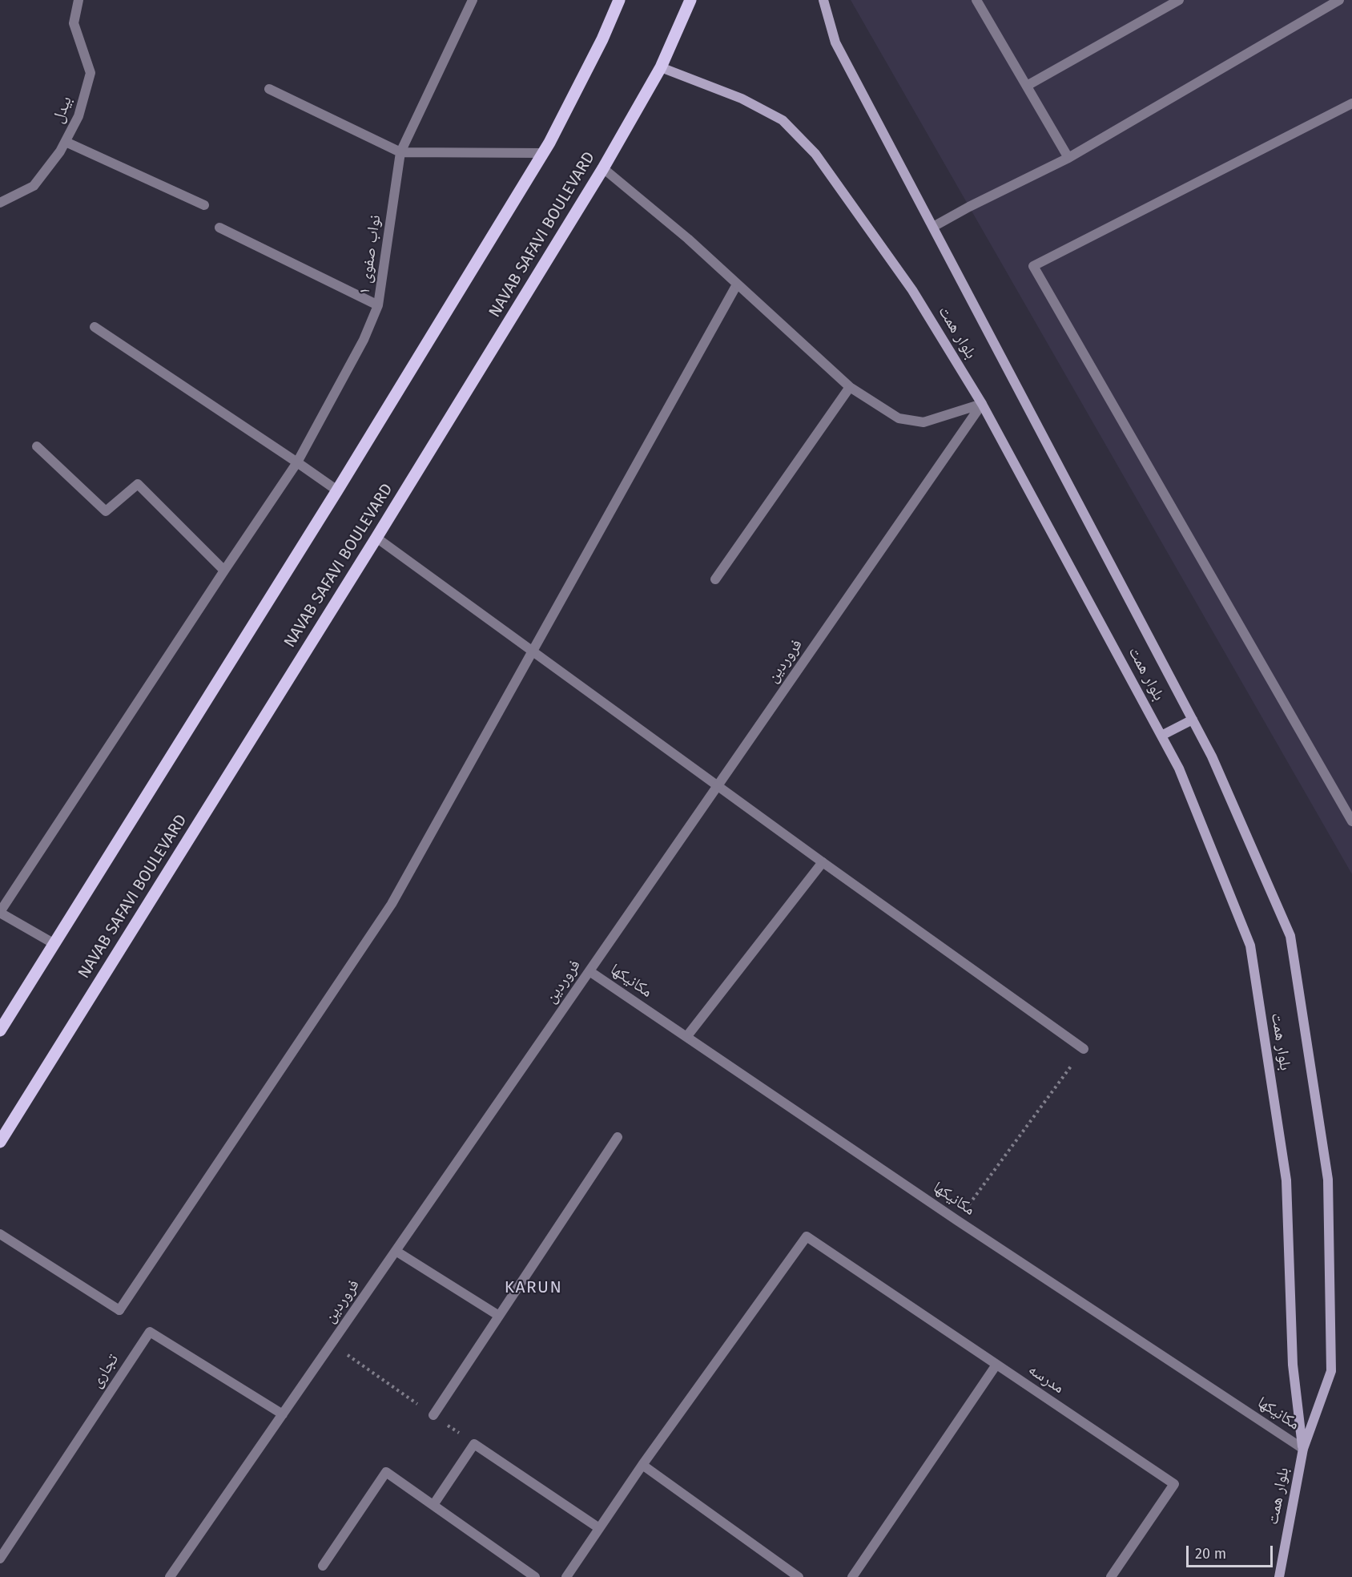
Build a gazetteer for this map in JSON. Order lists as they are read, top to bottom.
{
  "streets": {
    "main road": ["NAVAB SAFAVI BOULEVARD"],
    "street": [
      "بیدل",
      "نواب صفوی ۱",
      "بلوار همت",
      "فروردین",
      "مکانیکها",
      "تجاری",
      "مدرسه"
    ]
  },
  "crossings": [
    ["NAVAB SAFAVI BOULEVARD", "بلوار همت"],
    ["بلوار همت", "فروردین"],
    ["بلوار همت", "مکانیکها"],
    ["فروردین", "مکانیکها"],
    ["فروردین", "تجاری"]
  ],
  "districts": ["KARUN"],
  "scale_bar": "20 m"
}
